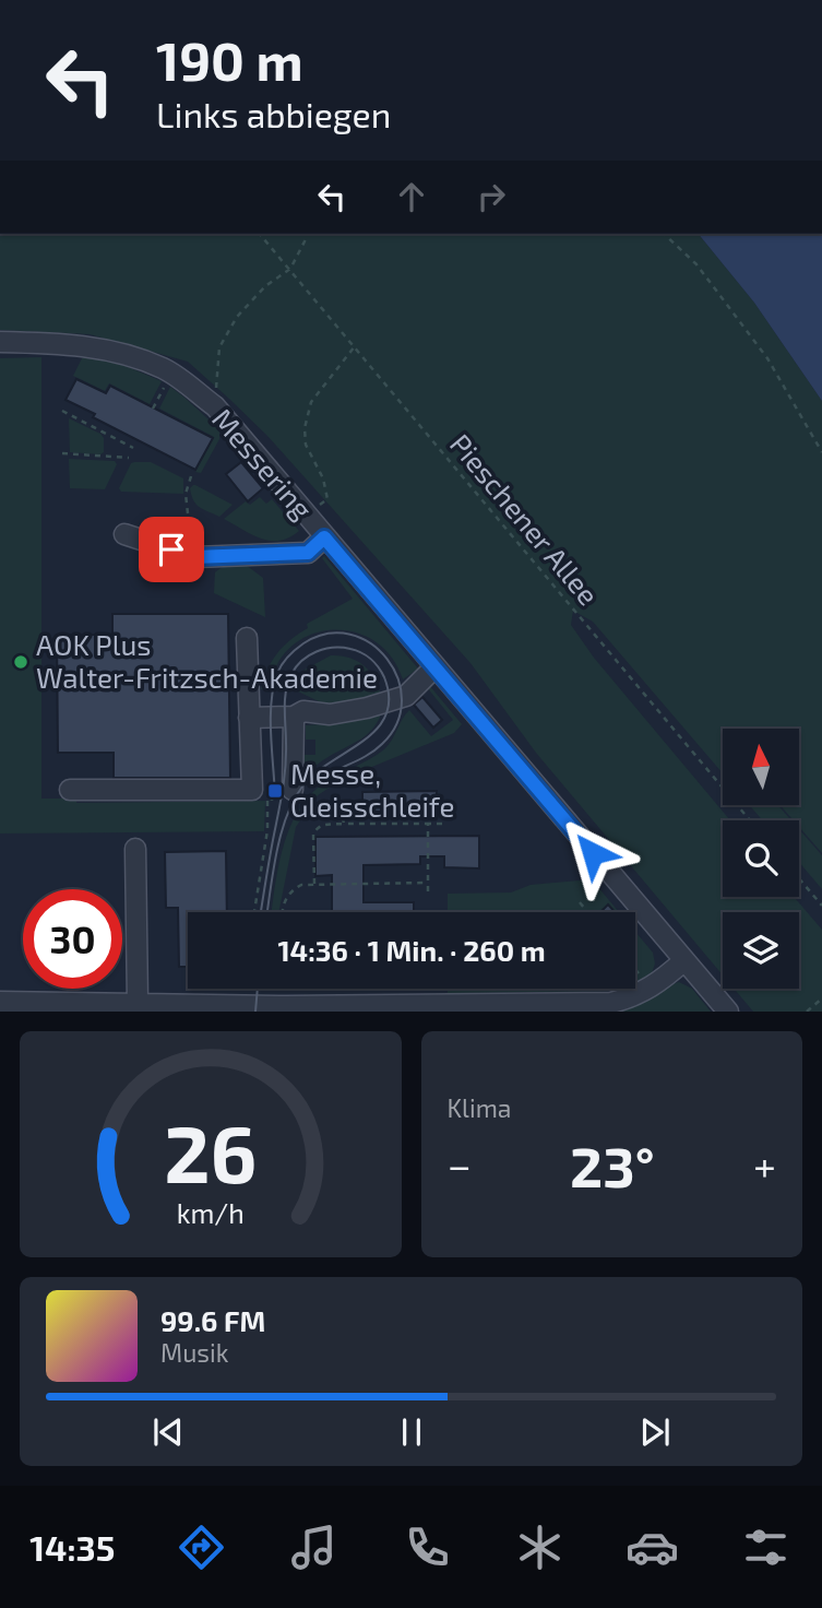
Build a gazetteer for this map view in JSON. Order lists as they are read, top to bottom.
{
  "streets": {
    "street": ["Messering"],
    "path": ["Pieschener Allee"]
  },
  "places": {
    "other": ["AOK Plus Walter-Fritzsch-Akademie"],
    "transit": ["Messe, Gleisschleife"]
  },
  "north": "top",
  "page": {
    "turn": ["190 m", "Links abbiegen"],
    "limit": "30",
    "trip": "14:36 · 1 Min. · 260 m",
    "tile": "Klima",
    "heat": ["−", "23°", "+"],
    "song": ["99.6 FM", "Musik"],
    "tabs": "14:35",
    "gauge": ["26", "km/h"]
  }
}
